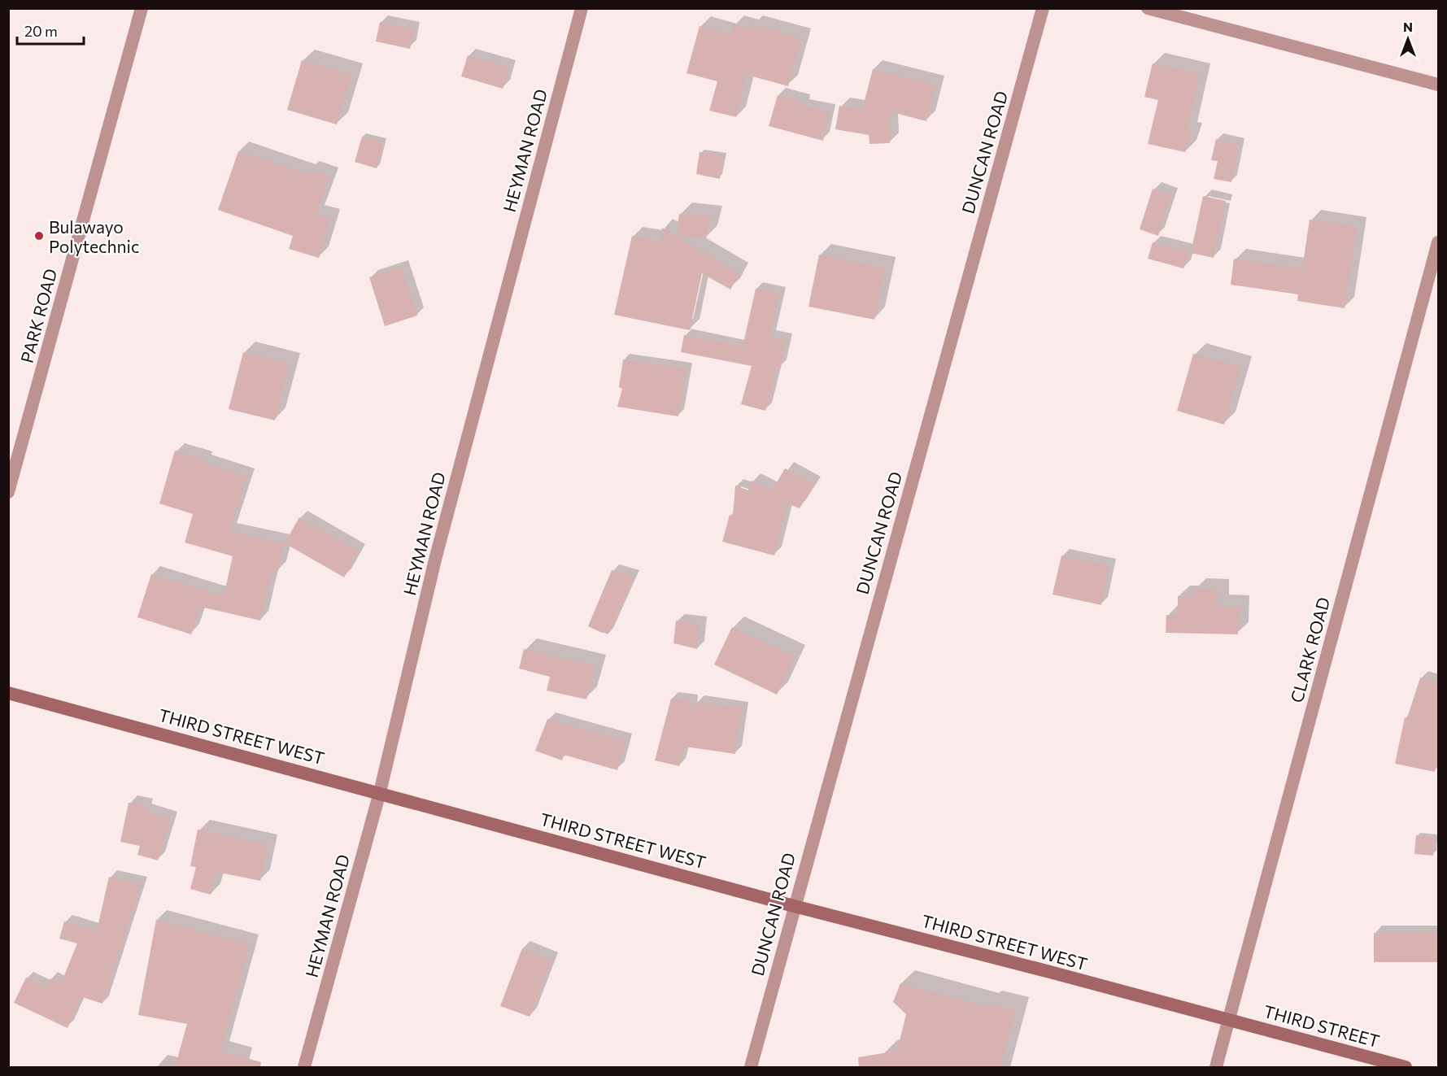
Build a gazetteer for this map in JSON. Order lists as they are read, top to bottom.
{
  "streets": {
    "main road": ["THIRD STREET WEST", "THIRD STREET"],
    "street": [
      "HEYMAN ROAD",
      "DUNCAN ROAD",
      "PARK ROAD",
      "CLARK ROAD"
    ]
  },
  "crossings": [
    ["HEYMAN ROAD", "THIRD STREET WEST"],
    ["DUNCAN ROAD", "THIRD STREET WEST"],
    ["CLARK ROAD", "THIRD STREET WEST"],
    ["CLARK ROAD", "THIRD STREET"],
    ["THIRD STREET WEST", "THIRD STREET"]
  ],
  "places": ["Bulawayo Polytechnic"],
  "scale_bar": "20 m",
  "north": "top"
}
